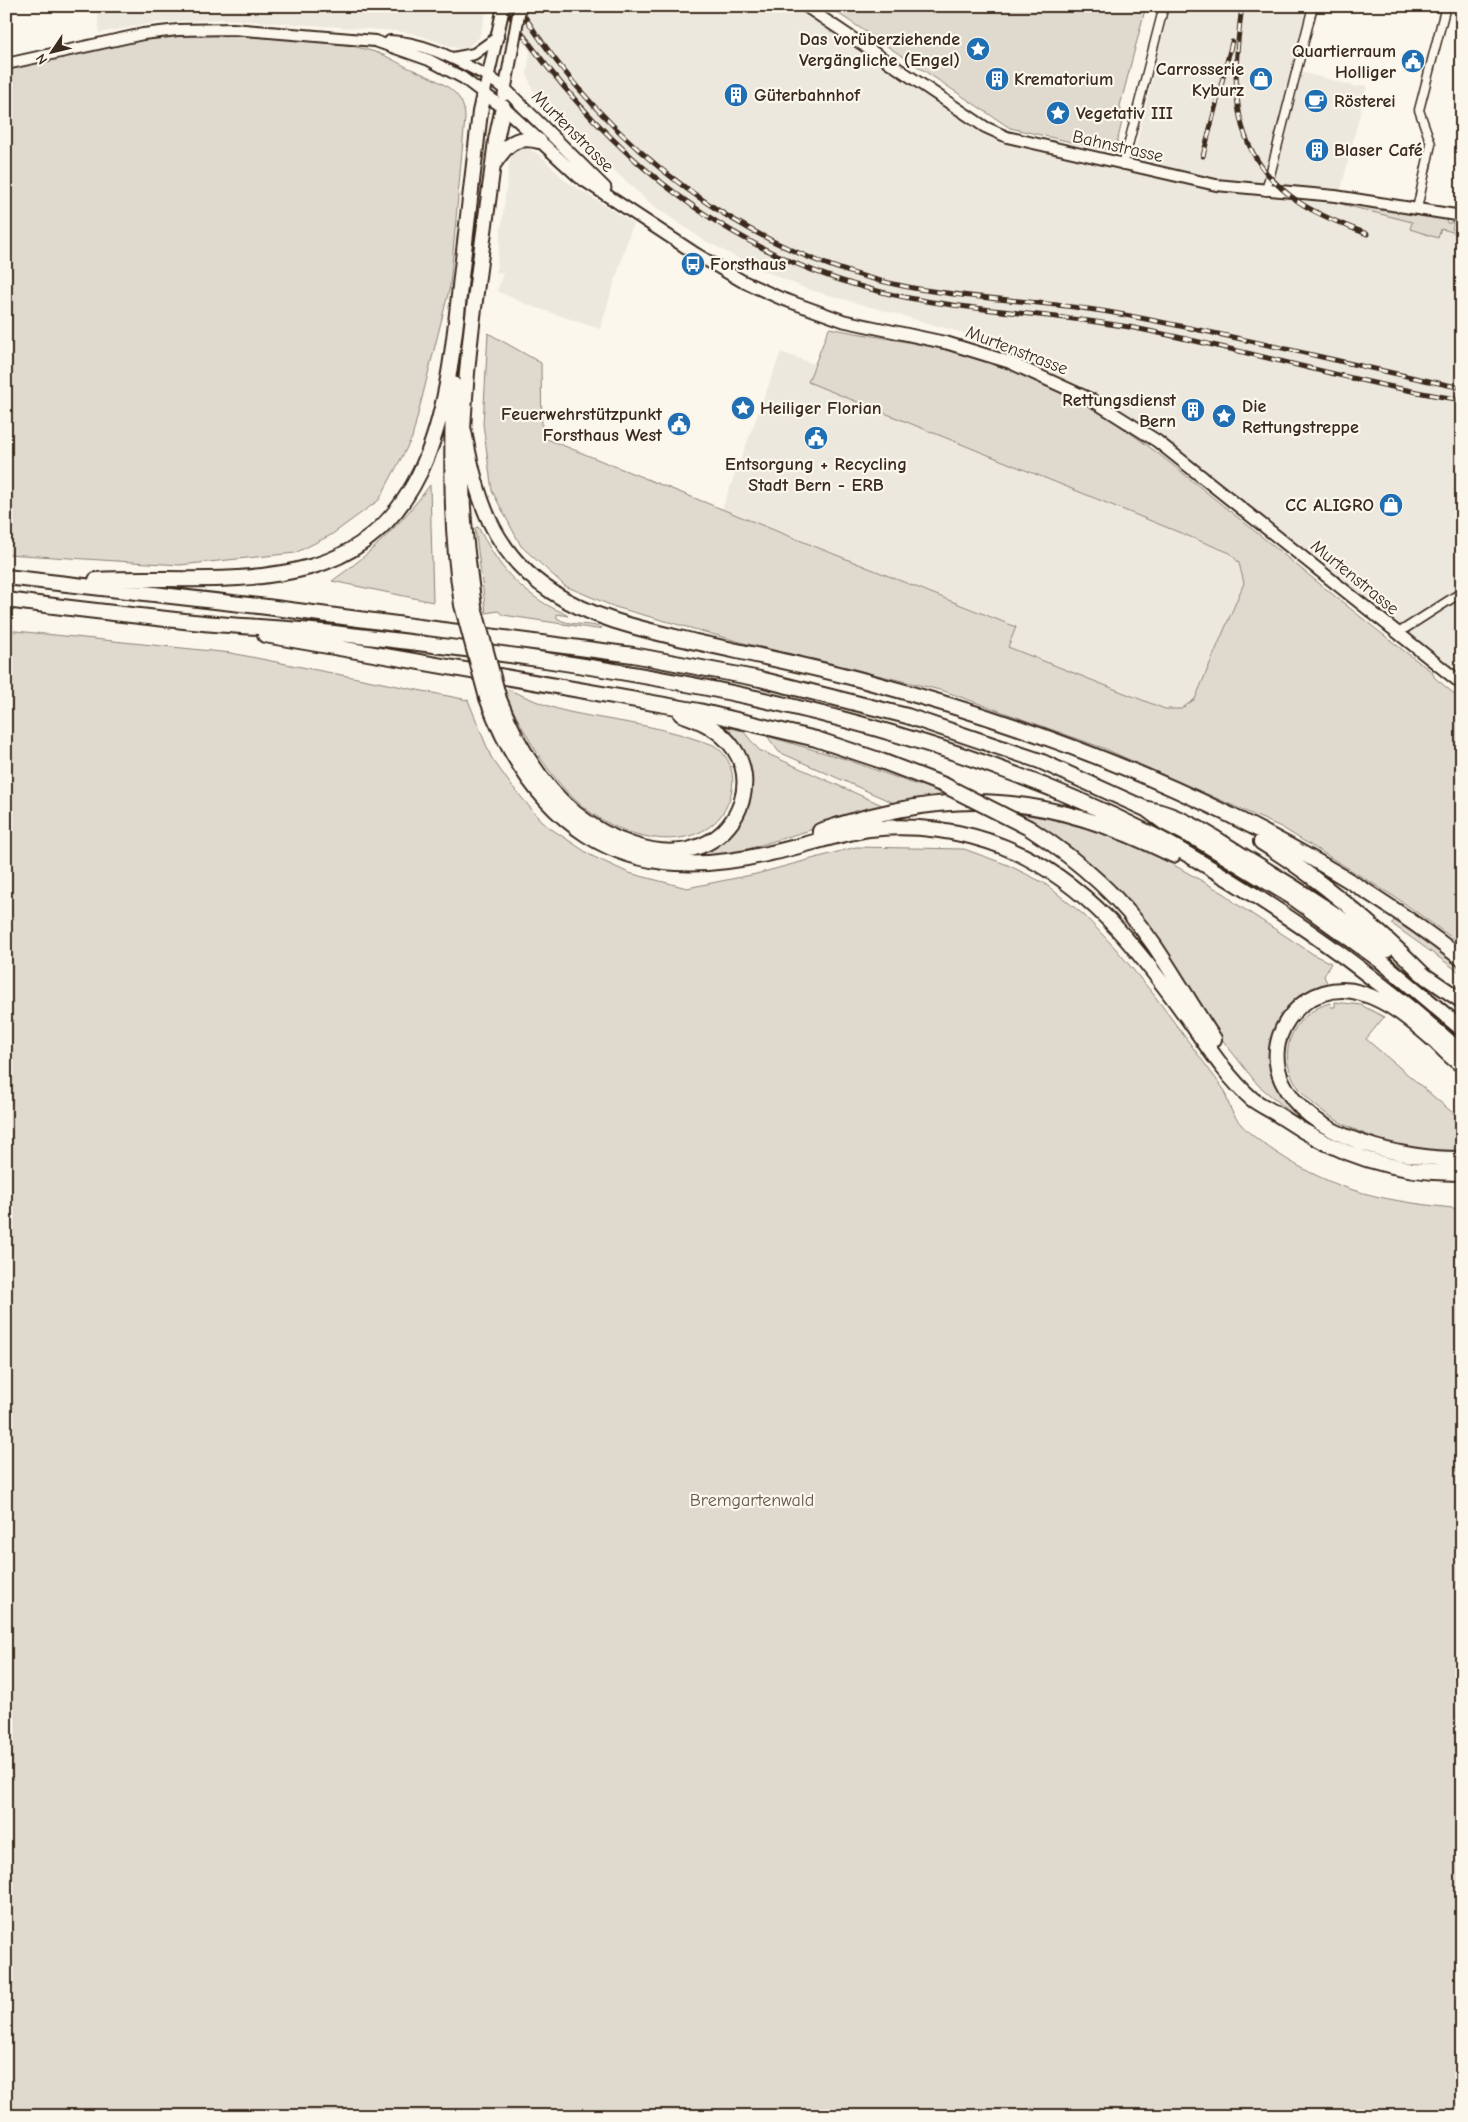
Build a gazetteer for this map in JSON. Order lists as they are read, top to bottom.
{
  "streets": {
    "main road": ["Murtenstrasse"],
    "street": ["Bahnstrasse"]
  },
  "parks": ["Bremgartenwald"],
  "places": {
    "place": [
      "Das vorüberziehende Vergängliche (Engel)",
      "Vegetativ III",
      "Heiliger Florian",
      "Die Rettungstreppe"
    ],
    "public building": ["Quartierraum Holliger", "Feuerwehrstützpunkt Forsthaus West", "Entsorgung + Recycling Stadt Bern - ERB"],
    "building": [
      "Krematorium",
      "Güterbahnhof",
      "Blaser Café",
      "Rettungsdienst Bern"
    ],
    "shop": ["Carrosserie Kyburz", "CC ALIGRO"],
    "cafe": ["Rösterei"],
    "bus stop": ["Forsthaus"]
  },
  "north": "bottom left"
}
